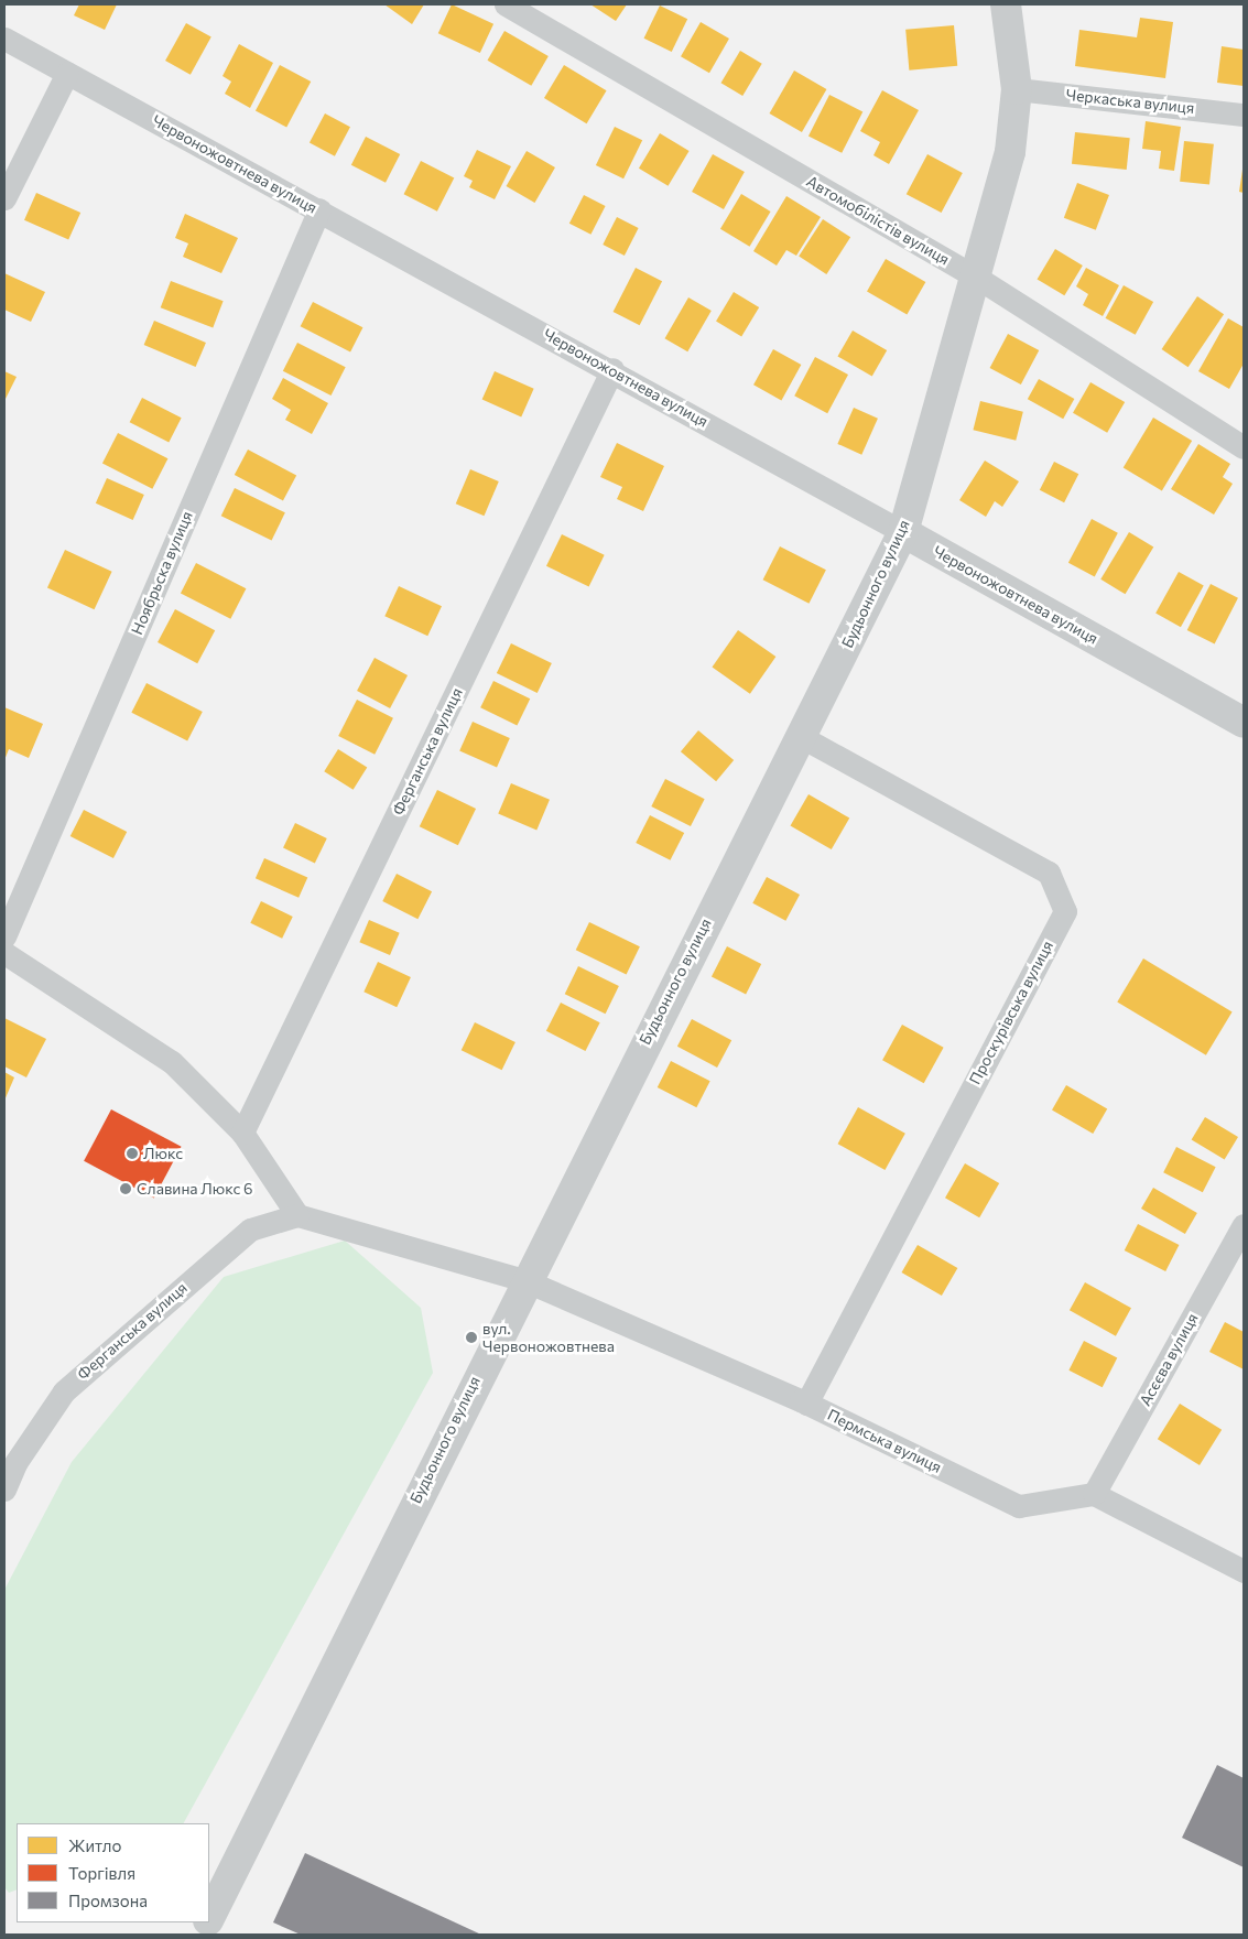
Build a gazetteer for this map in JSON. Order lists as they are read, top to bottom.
{
  "streets": {
    "main road": ["Червоножовтнева вулиця", "Будьонного вулиця"],
    "street": [
      "Черкаська вулиця",
      "Автомобілістів вулиця",
      "Ноябрьска вулиця",
      "Ферганська вулиця",
      "Проскурівська вулиця",
      "Асєєва вулиця",
      "Пермська вулиця"
    ]
  },
  "crossings": [
    ["Черкаська вулиця", "Будьонного вулиця"],
    ["Червоножовтнева вулиця", "Ноябрьска вулиця"],
    ["Червоножовтнева вулиця", "Будьонного вулиця"],
    ["Червоножовтнева вулиця", "Ферганська вулиця"],
    ["Автомобілістів вулиця", "Будьонного вулиця"],
    ["Будьонного вулиця", "Проскурівська вулиця"],
    ["Будьонного вулиця", "Пермська вулиця"],
    ["Проскурівська вулиця", "Пермська вулиця"],
    ["Асєєва вулиця", "Пермська вулиця"]
  ],
  "places": ["Люкс", "Славина Люкс 6", "вул. Червоножовтнева"],
  "legend": ["Житло", "Торгівля", "Промзона"]
}
